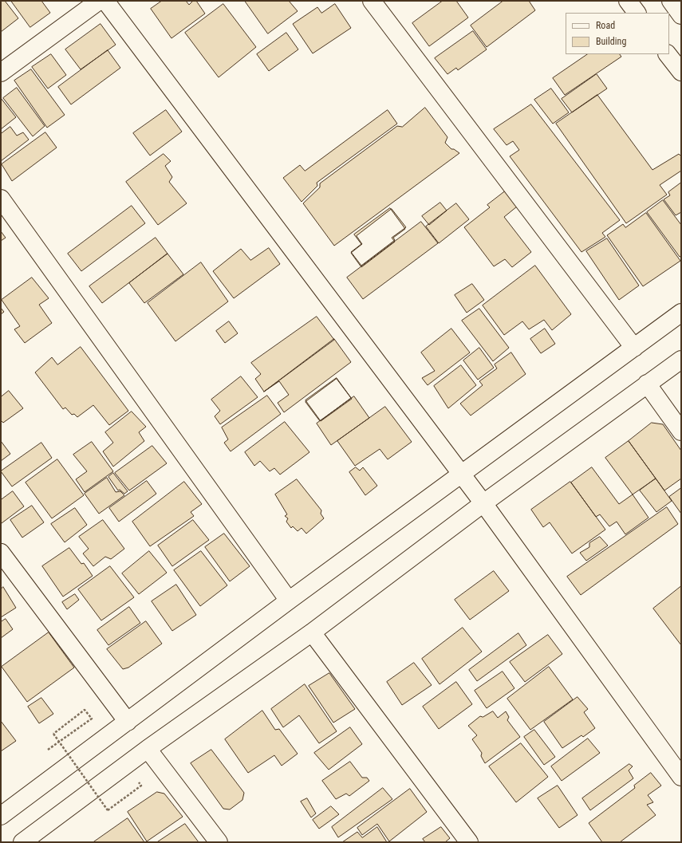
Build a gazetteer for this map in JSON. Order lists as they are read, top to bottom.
{
  "legend": ["Road", "Building"]
}
